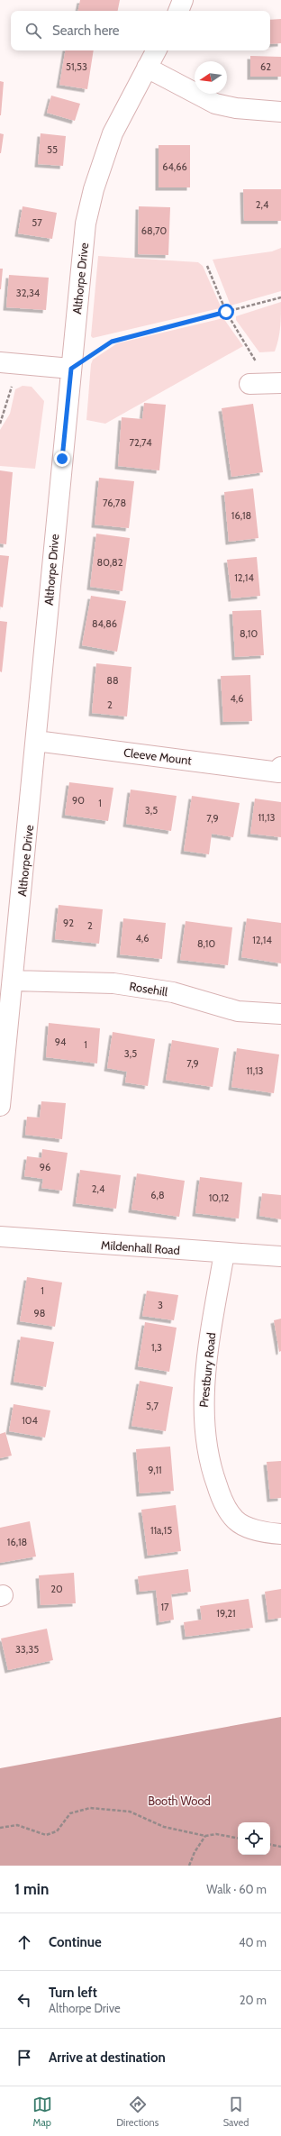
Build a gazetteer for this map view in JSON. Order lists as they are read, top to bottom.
{
  "streets": {
    "street": [
      "Althorpe Drive",
      "Cleeve Mount",
      "Rosehill",
      "Mildenhall Road",
      "Prestbury Road"
    ]
  },
  "crossings": [
    ["Althorpe Drive", "Cleeve Mount"],
    ["Althorpe Drive", "Rosehill"],
    ["Mildenhall Road", "Prestbury Road"]
  ],
  "parks": ["Booth Wood"],
  "house_numbers": [
    "51,53",
    "62",
    "55",
    "64,66",
    "2,4",
    "57",
    "68,70",
    "32,34",
    "72,74",
    "76,78",
    "16,18",
    "80,82",
    "12,14",
    "84,86",
    "8,10",
    "88",
    "4,6",
    "2",
    "90",
    "1",
    "3,5",
    "11,13",
    "7,9",
    "92",
    "2",
    "4,6",
    "12,14",
    "8,10",
    "94",
    "1",
    "3,5",
    "7,9",
    "11,13",
    "96",
    "2,4",
    "6,8",
    "10,12",
    "1",
    "3",
    "98",
    "1,3",
    "5,7",
    "104",
    "9,11",
    "11a,15",
    "16,18",
    "20",
    "17",
    "19,21",
    "33,35"
  ],
  "north": "left",
  "page": {
    "search": "Search here",
    "heading": ["1 min", "Walk · 60 m"],
    "list": [
      ["Continue", "40 m"],
      ["Turn left", "Althorpe Drive", "20 m"],
      "Arrive at destination"
    ],
    "nav": ["Map", "Directions", "Saved"]
  }
}
